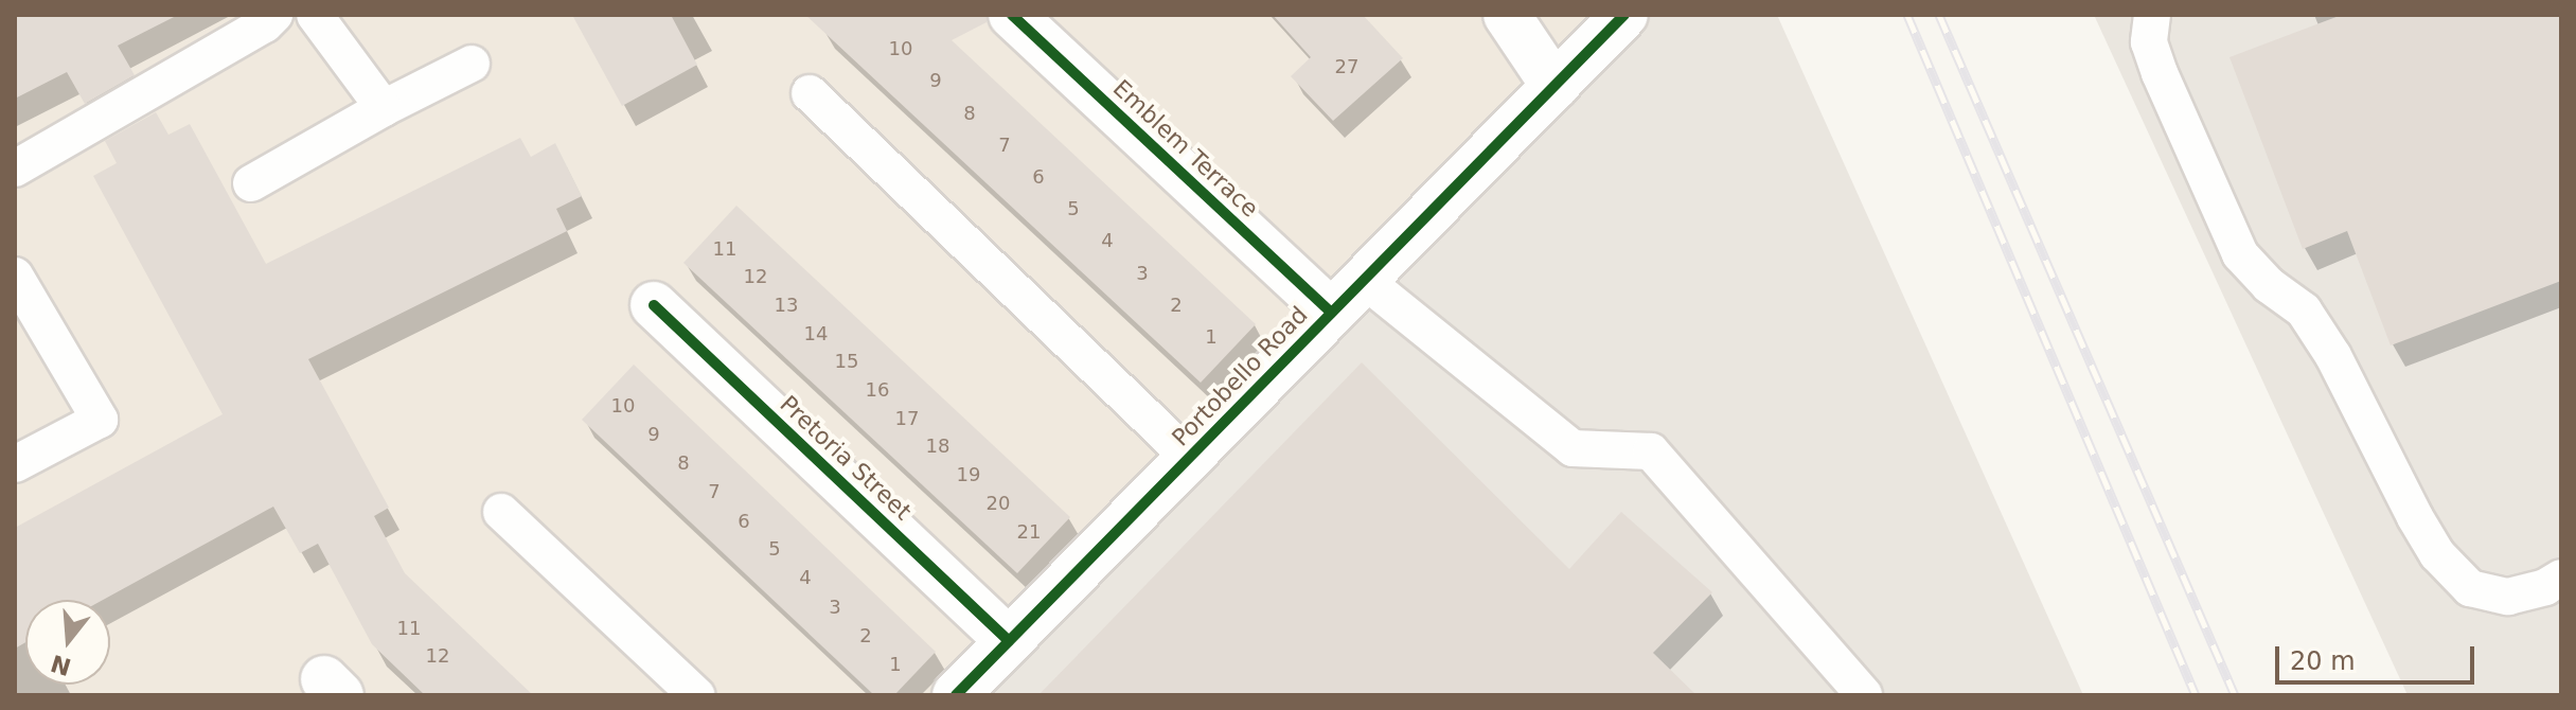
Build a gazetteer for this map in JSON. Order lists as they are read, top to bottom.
{
  "streets": {
    "street": ["Emblem Terrace", "Portobello Road", "Pretoria Street"]
  },
  "crossings": [
    ["Emblem Terrace", "Portobello Road"],
    ["Portobello Road", "Pretoria Street"]
  ],
  "house_numbers": [
    "10",
    "27",
    "9",
    "8",
    "7",
    "6",
    "5",
    "4",
    "11",
    "3",
    "12",
    "13",
    "2",
    "14",
    "1",
    "15",
    "16",
    "10",
    "17",
    "9",
    "18",
    "8",
    "19",
    "7",
    "20",
    "6",
    "21",
    "5",
    "4",
    "3",
    "11",
    "2",
    "12",
    "1"
  ],
  "scale_bar": "20 m",
  "north": "bottom"
}
